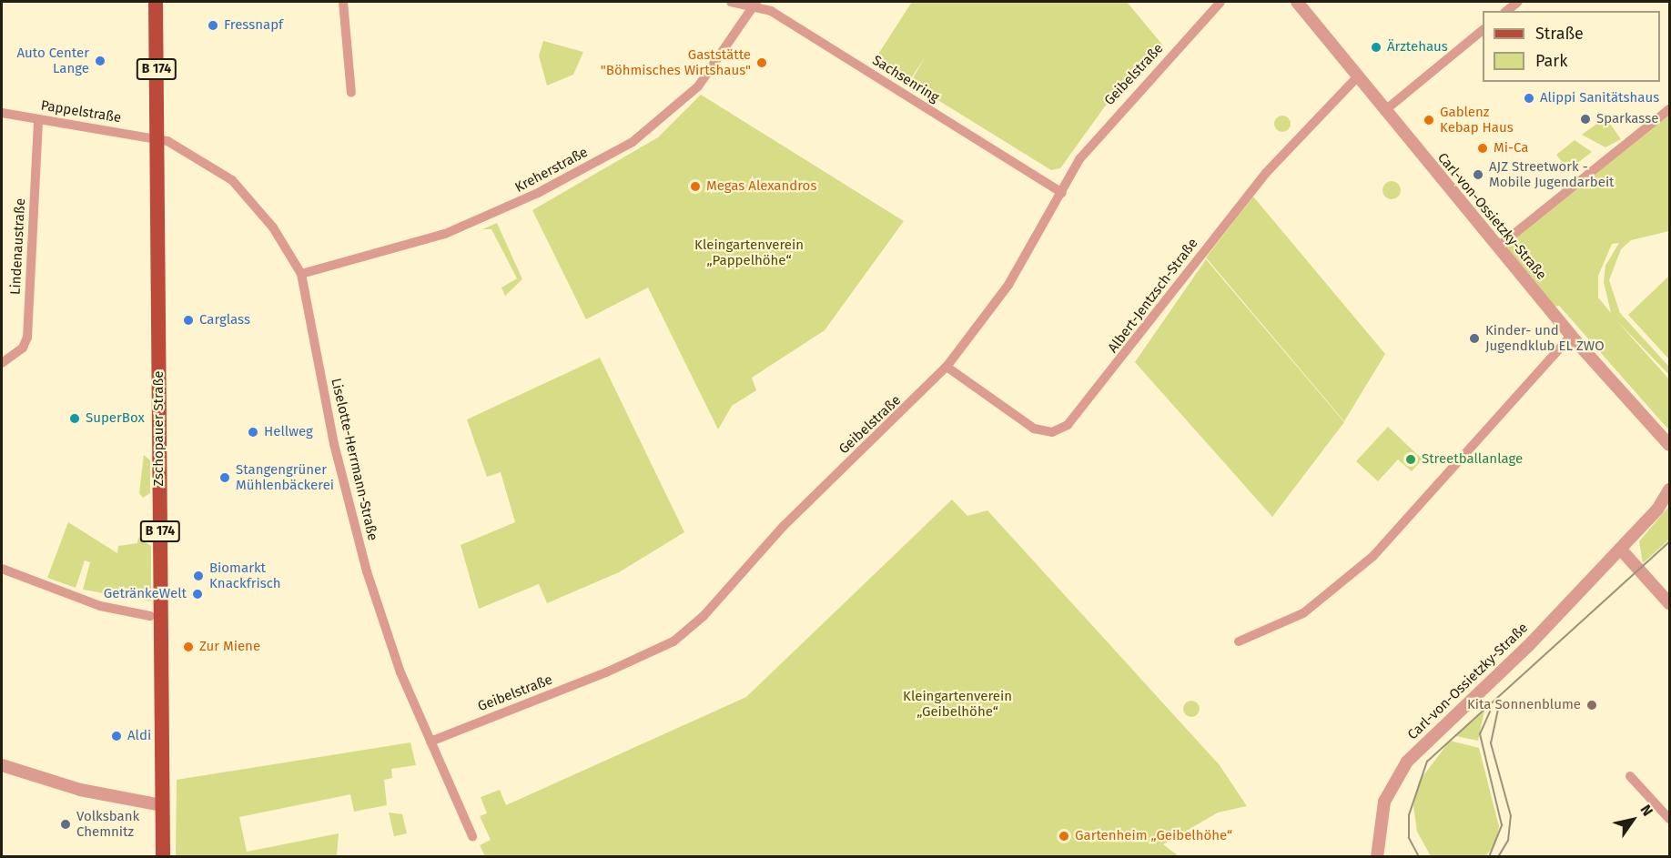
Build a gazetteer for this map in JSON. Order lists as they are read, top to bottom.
{
  "streets": {
    "main road": ["B 174", "Zschopauer Straße"],
    "street": [
      "Geibelstraße",
      "Sachsenring",
      "Pappelstraße",
      "Kreherstraße",
      "Carl-von-Ossietzky-Straße",
      "Lindenaustraße",
      "Albert-Jentzsch-Straße",
      "Liselotte-Herrmann-Straße"
    ]
  },
  "crossings": [
    ["Geibelstraße", "Sachsenring"],
    ["Geibelstraße", "Albert-Jentzsch-Straße"],
    ["Geibelstraße", "Liselotte-Herrmann-Straße"],
    ["Sachsenring", "Kreherstraße"],
    ["Pappelstraße", "Lindenaustraße"],
    ["Pappelstraße", "Zschopauer Straße"],
    ["Pappelstraße", "Liselotte-Herrmann-Straße"],
    ["Kreherstraße", "Liselotte-Herrmann-Straße"],
    ["Carl-von-Ossietzky-Straße", "Albert-Jentzsch-Straße"],
    ["Zschopauer Straße", "Liselotte-Herrmann-Straße"]
  ],
  "parks": ["Kleingartenverein „Pappelhöhe“", "Kleingartenverein „Geibelhöhe“"],
  "places": [
    "Fressnapf",
    "Ärztehaus",
    "Auto Center Lange",
    "Gaststätte \"Böhmisches Wirtshaus\"",
    "Alippi Sanitätshaus",
    "Sparkasse",
    "Gablenz Kebap Haus",
    "Mi-Ca",
    "AJZ Streetwork - Mobile Jugendarbeit",
    "Megas Alexandros",
    "Carglass",
    "Kinder- und Jugendklub EL ZWO",
    "SuperBox",
    "Hellweg",
    "Streetballanlage",
    "Stangengrüner Mühlenbäckerei",
    "Biomarkt Knackfrisch",
    "GetränkeWelt",
    "Zur Miene",
    "Kita Sonnenblume",
    "Aldi",
    "Volksbank Chemnitz",
    "Gartenheim „Geibelhöhe“"
  ],
  "legend": ["Straße", "Park"],
  "north": "top right"
}
